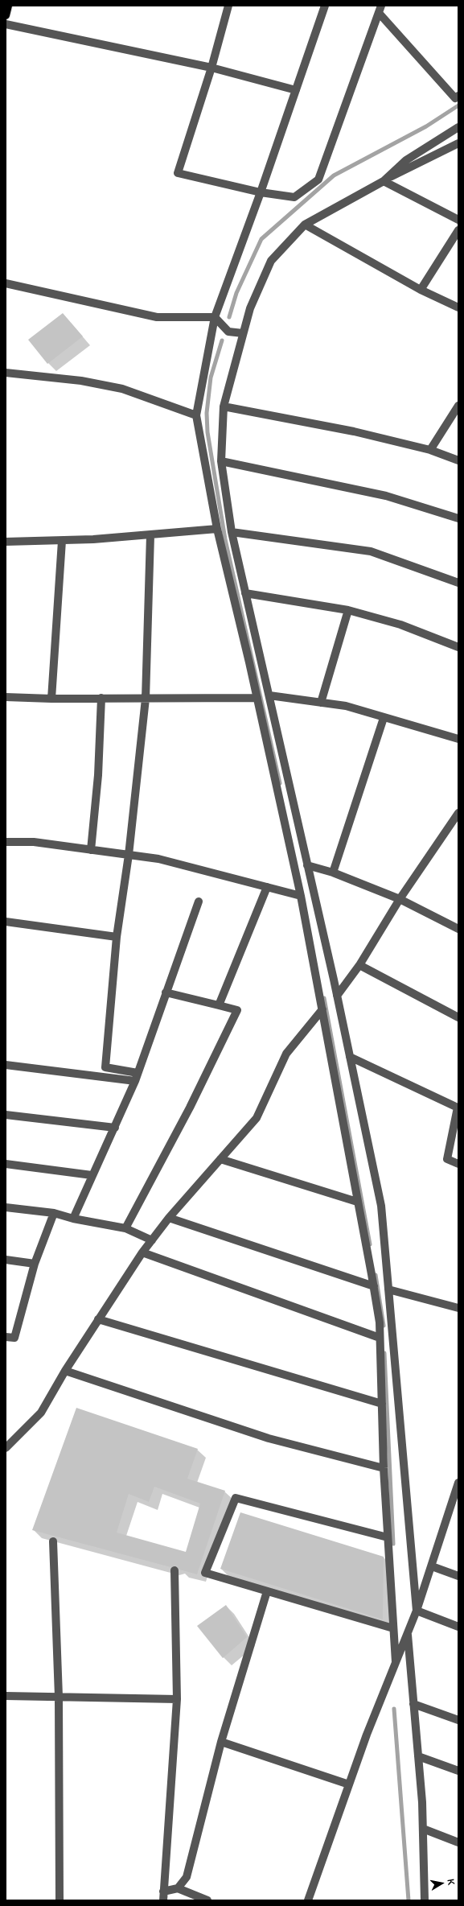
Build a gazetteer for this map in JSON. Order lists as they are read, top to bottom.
{
  "north": "right"
}
